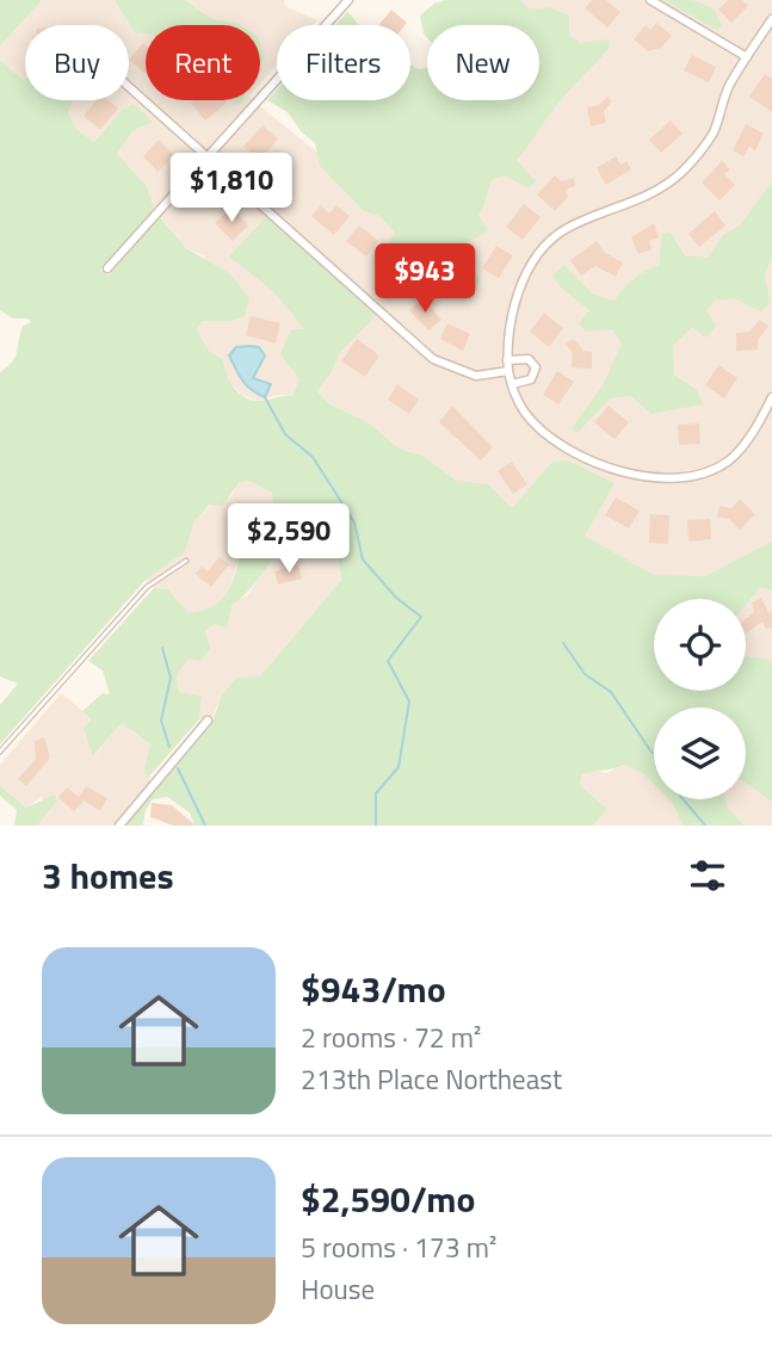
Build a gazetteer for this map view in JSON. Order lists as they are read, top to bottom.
{
  "page": {
    "chip": [
      "Buy",
      "Rent",
      "Filters",
      "New"
    ],
    "price": ["$1,810", "$943", "$2,590"],
    "heading": "3 homes",
    "list": [
      {
        "name": "$943/mo",
        "note": "2 rooms · 72 m² · 213th Place Northeast"
      },
      {
        "name": "$2,590/mo",
        "note": "5 rooms · 173 m² · House"
      }
    ]
  }
}
